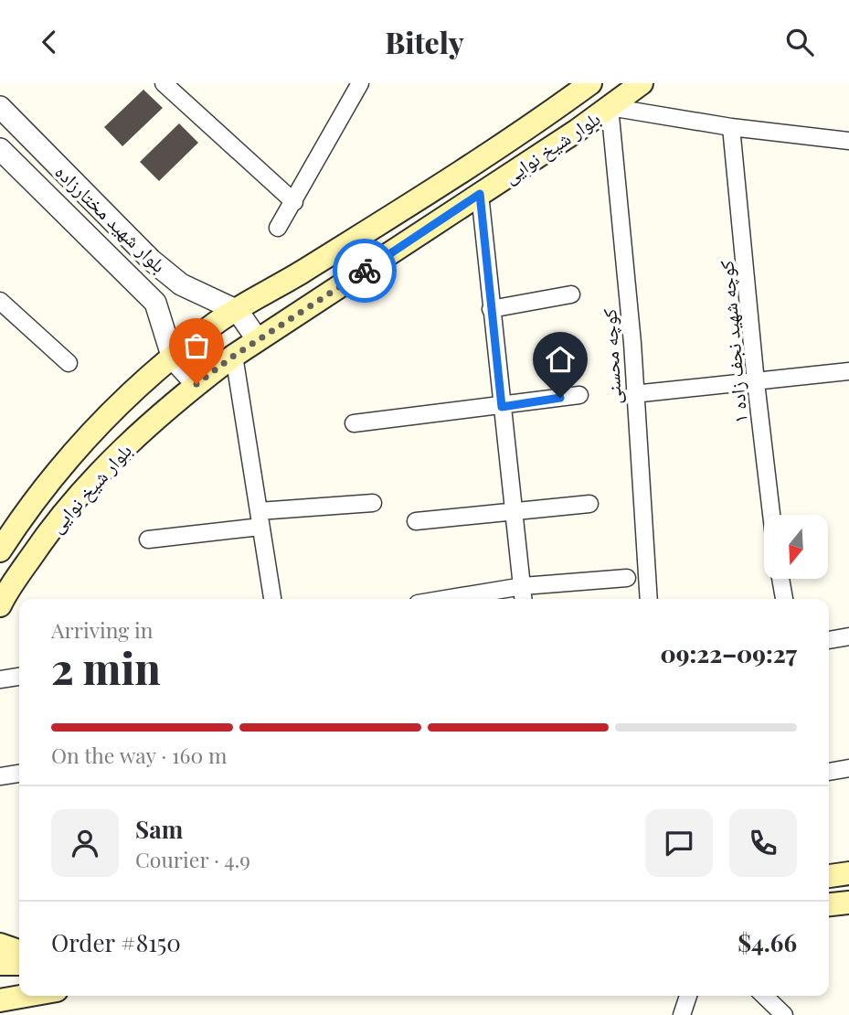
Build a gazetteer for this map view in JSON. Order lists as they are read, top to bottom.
{
  "streets": {
    "main road": ["بلوار شیخ نوایی"],
    "street": ["بلوار شهید مختارزاده", "کوچه شهید نجف زاده ۱", "کوچه محسنی"]
  },
  "crossings": [
    ["بلوار شیخ نوایی", "بلوار شهید مختارزاده"],
    ["بلوار شیخ نوایی", "کوچه محسنی"]
  ],
  "north": "bottom",
  "page": {
    "header": "Bitely",
    "heading": ["2 min", "Arriving in", "09:22–09:27"],
    "panel": [
      "Sam",
      "Courier · 4.9",
      "Order #8150",
      "$4.66"
    ],
    "bar": "On the way · 160 m"
  }
}
